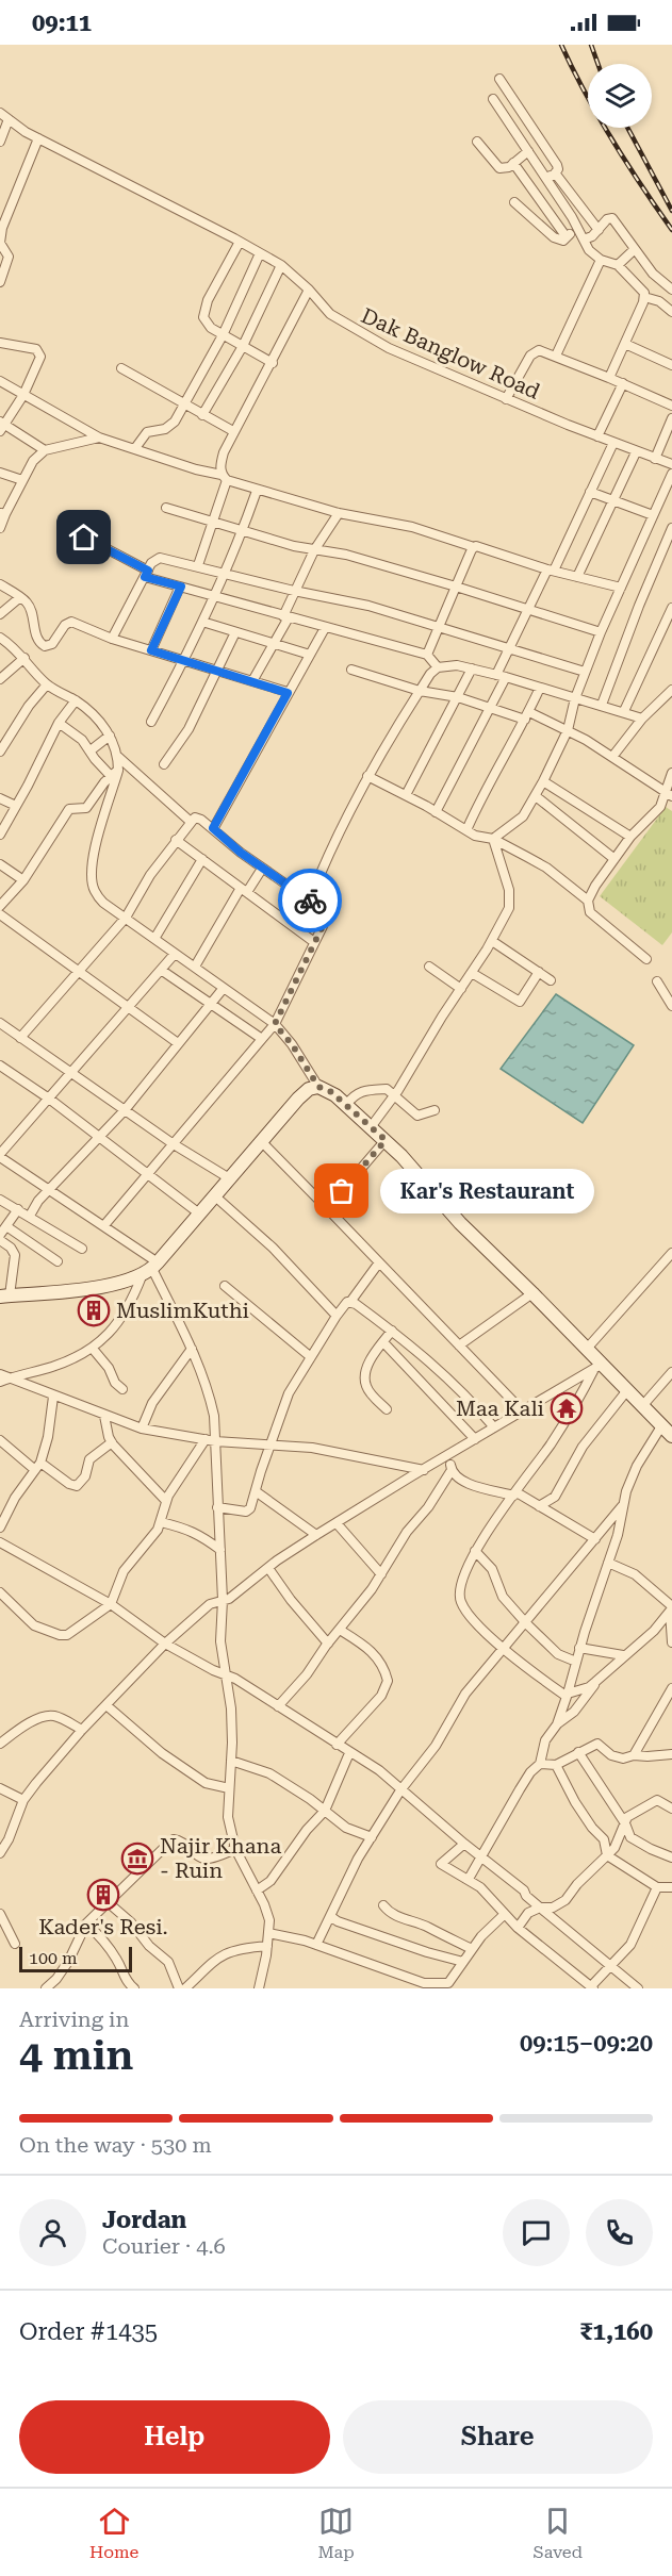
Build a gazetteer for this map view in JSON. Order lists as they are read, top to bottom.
{
  "streets": {
    "street": ["Dak Banglow Road"]
  },
  "places": {
    "other": ["Kar's Restaurant"],
    "building": ["MuslimKuthi", "Kader's Resi."],
    "temple": ["Maa Kali"],
    "museum": ["Najir Khana - Ruin"]
  },
  "scale_bar": "100 m",
  "page": {
    "status": "09:11",
    "bubble": "Kar's Restaurant",
    "scale": "100 m",
    "heading": ["4 min", "Arriving in", "09:15–09:20"],
    "panel": [
      "Jordan",
      "Courier · 4.6",
      "Order #1435",
      "₹1,160"
    ],
    "bar": "On the way · 530 m",
    "buttons": ["Help", "Share"],
    "tabs": ["Home", "Map", "Saved"]
  }
}
